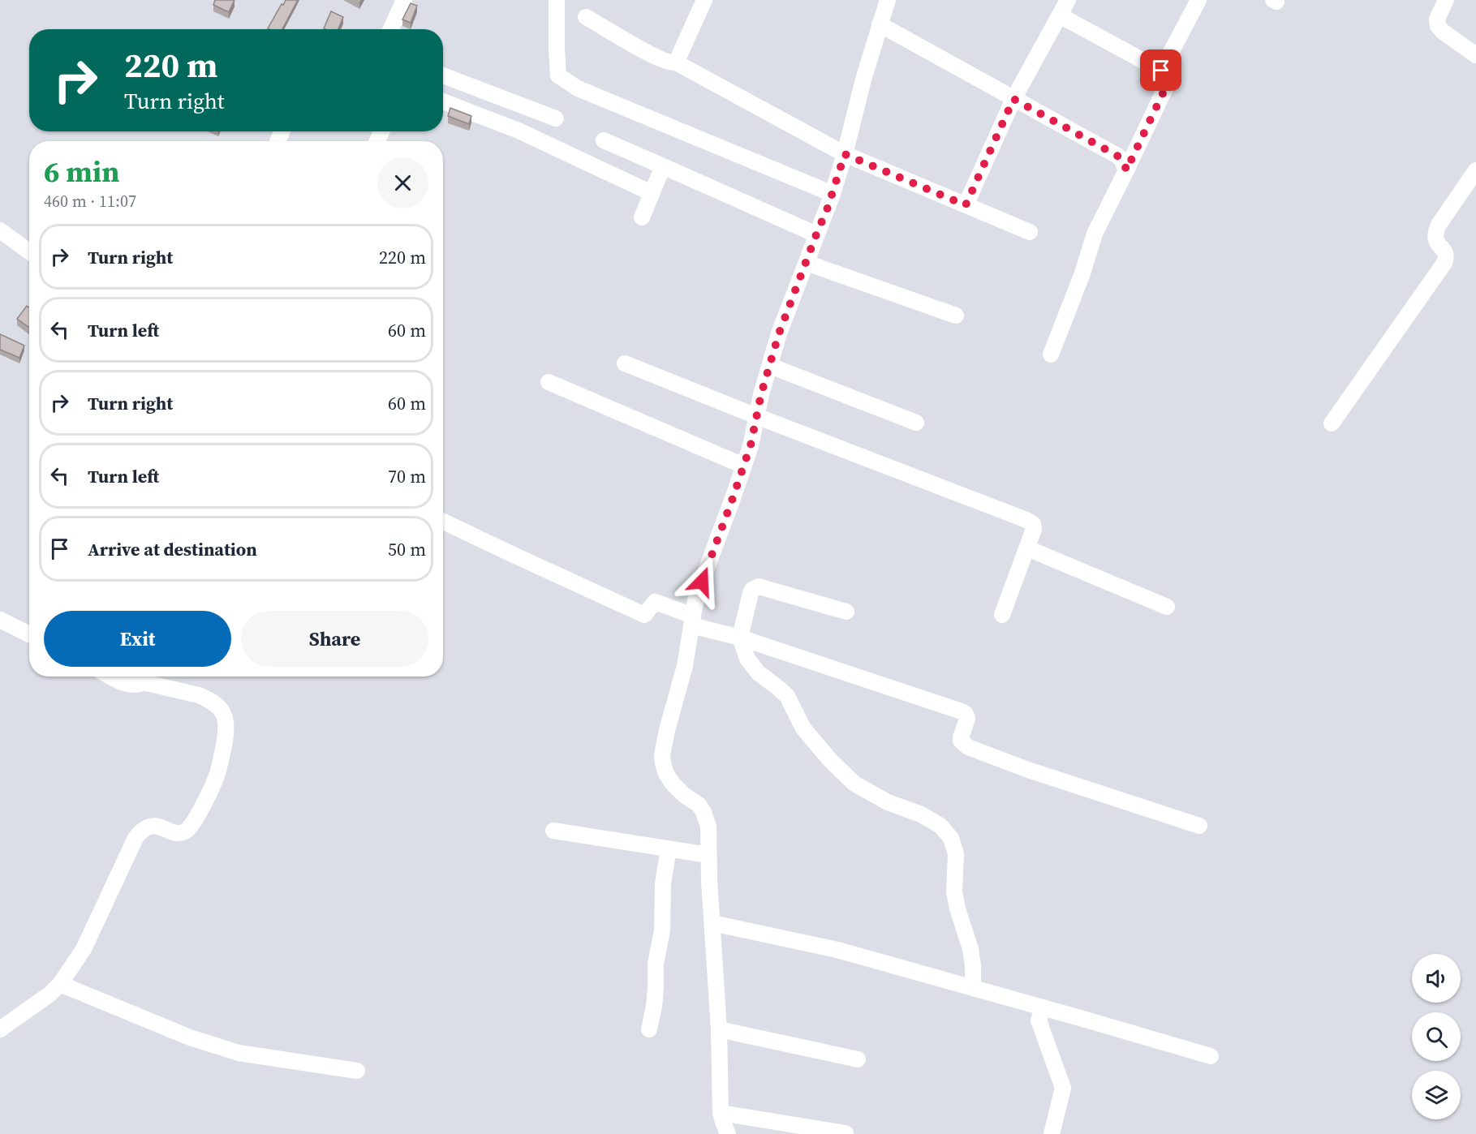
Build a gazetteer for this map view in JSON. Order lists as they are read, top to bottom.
{
  "page": {
    "turn": ["220 m", "Turn right"],
    "heading": ["6 min", "460 m · 11:07"],
    "list": [
      {
        "name": "Turn right",
        "value": "220 m"
      },
      {
        "name": "Turn left",
        "value": "60 m"
      },
      {
        "name": "Turn right",
        "value": "60 m"
      },
      {
        "name": "Turn left",
        "value": "70 m"
      },
      {
        "name": "Arrive at destination",
        "value": "50 m"
      }
    ],
    "buttons": ["Exit", "Share"]
  }
}
